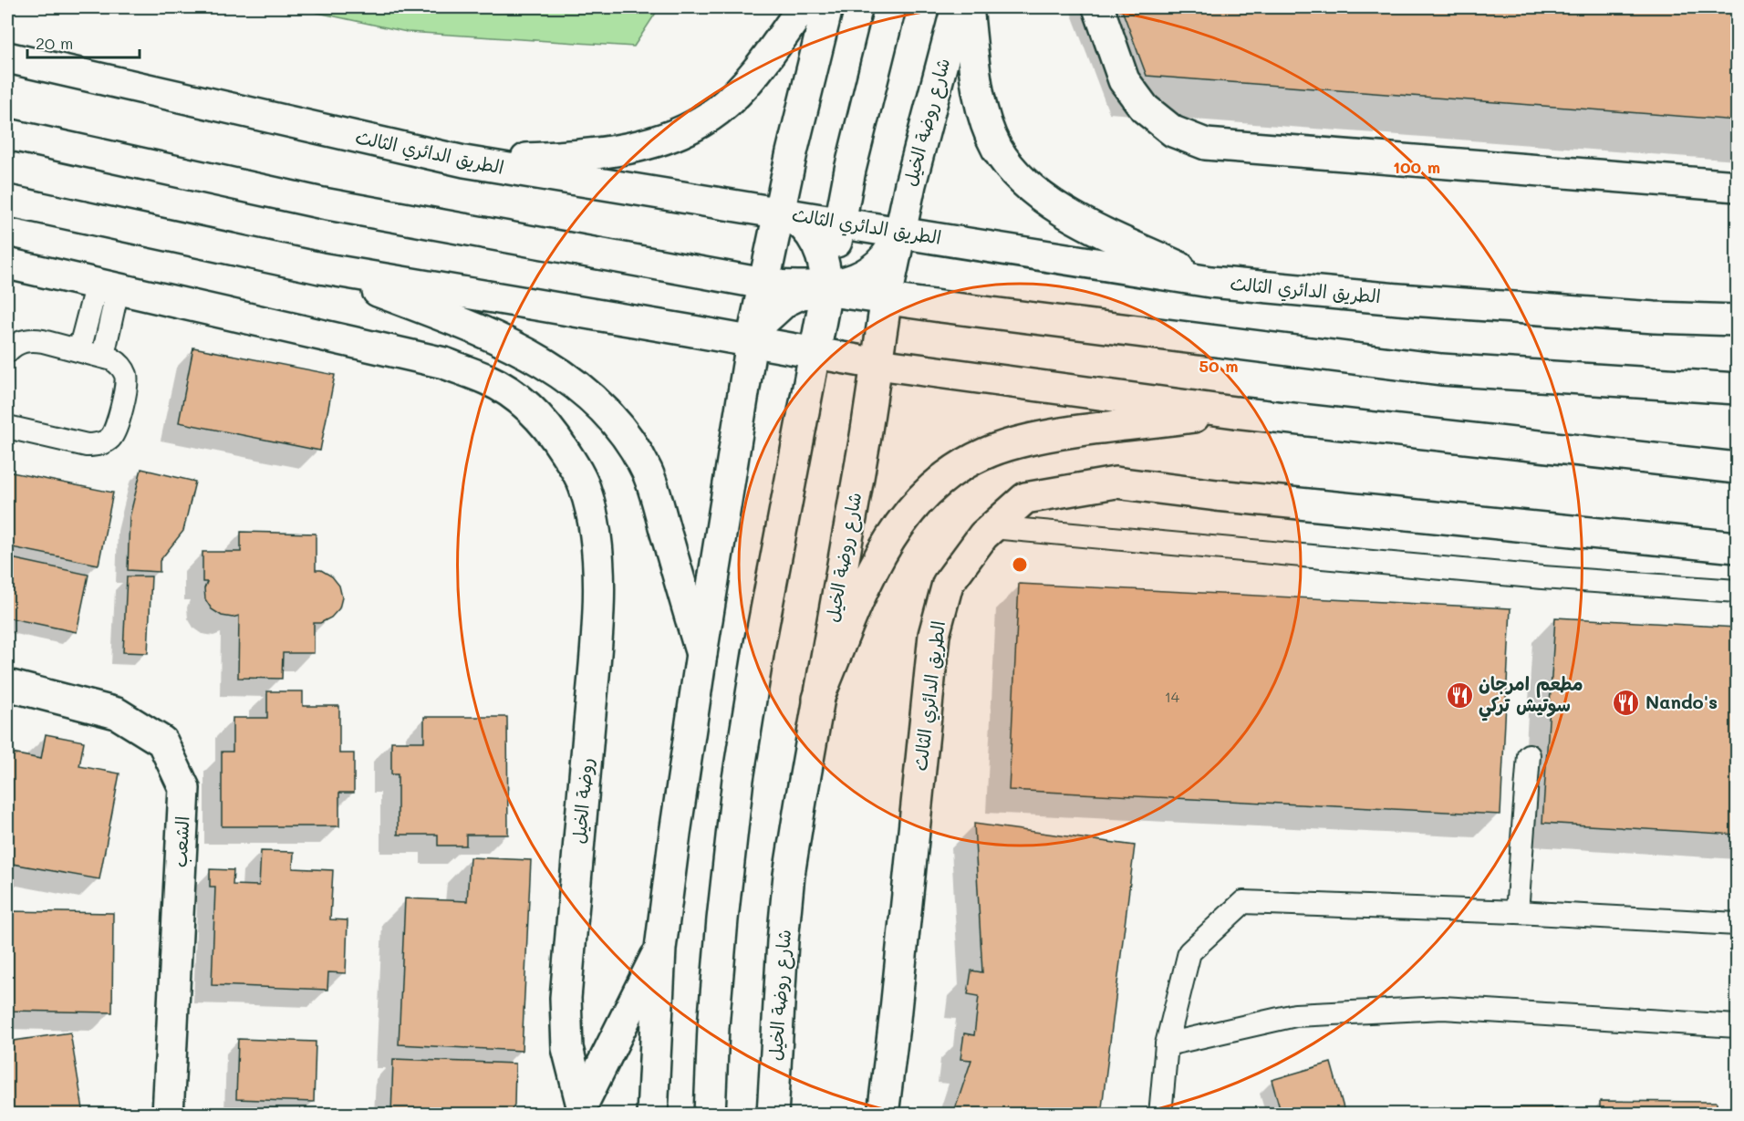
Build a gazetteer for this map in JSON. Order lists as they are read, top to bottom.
{
  "streets": {
    "main road": [
      "شارع روضة الخيل",
      "الطريق الدائري الثالث",
      "روضة الخيل",
      "الشعب"
    ]
  },
  "crossings": [
    ["شارع روضة الخيل", "الطريق الدائري الثالث"]
  ],
  "places": {
    "restaurant": ["مطعم امرجان سوتيش تركي", "Nando's"]
  },
  "house_numbers": ["14"],
  "scale_bar": "20 m",
  "rings": ["100 m", "50 m"]
}
